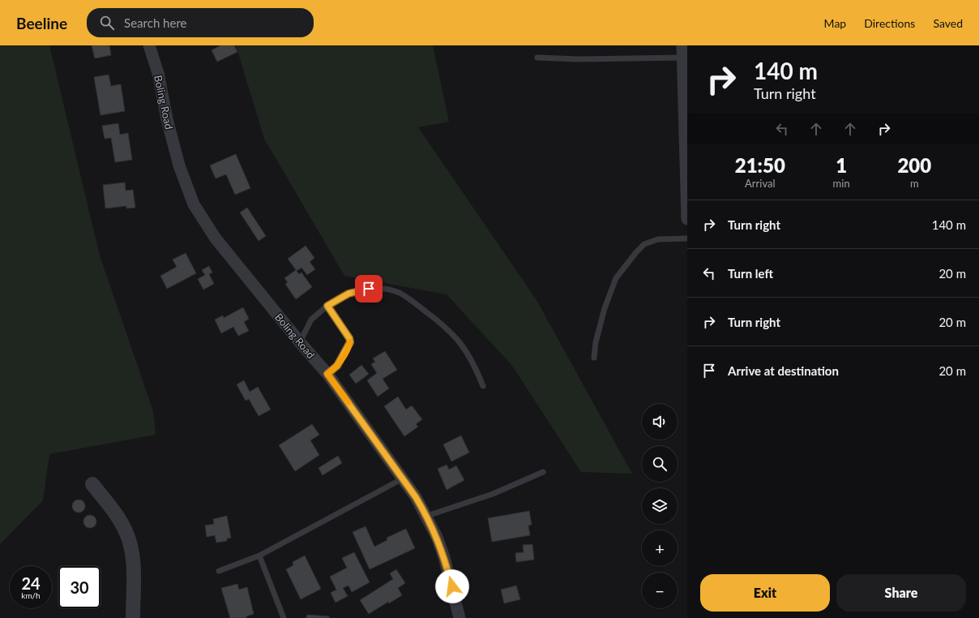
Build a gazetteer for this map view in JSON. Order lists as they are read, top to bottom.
{
  "streets": {
    "street": ["Boling Road"]
  },
  "page": {
    "header": "Beeline",
    "search": "Search here",
    "nav": ["Map", "Directions", "Saved"],
    "turn": ["140 m", "Turn right"],
    "eta": [
      "21:50",
      "Arrival",
      "1",
      "min",
      "200",
      "m"
    ],
    "list": [
      {
        "name": "Turn right",
        "value": "140 m"
      },
      {
        "name": "Turn left",
        "value": "20 m"
      },
      {
        "name": "Turn right",
        "value": "20 m"
      },
      {
        "name": "Arrive at destination",
        "value": "20 m"
      }
    ],
    "map_buttons": ["+", "−"],
    "speed": "24 km/h",
    "limit": "30",
    "buttons": ["Exit", "Share"]
  }
}
